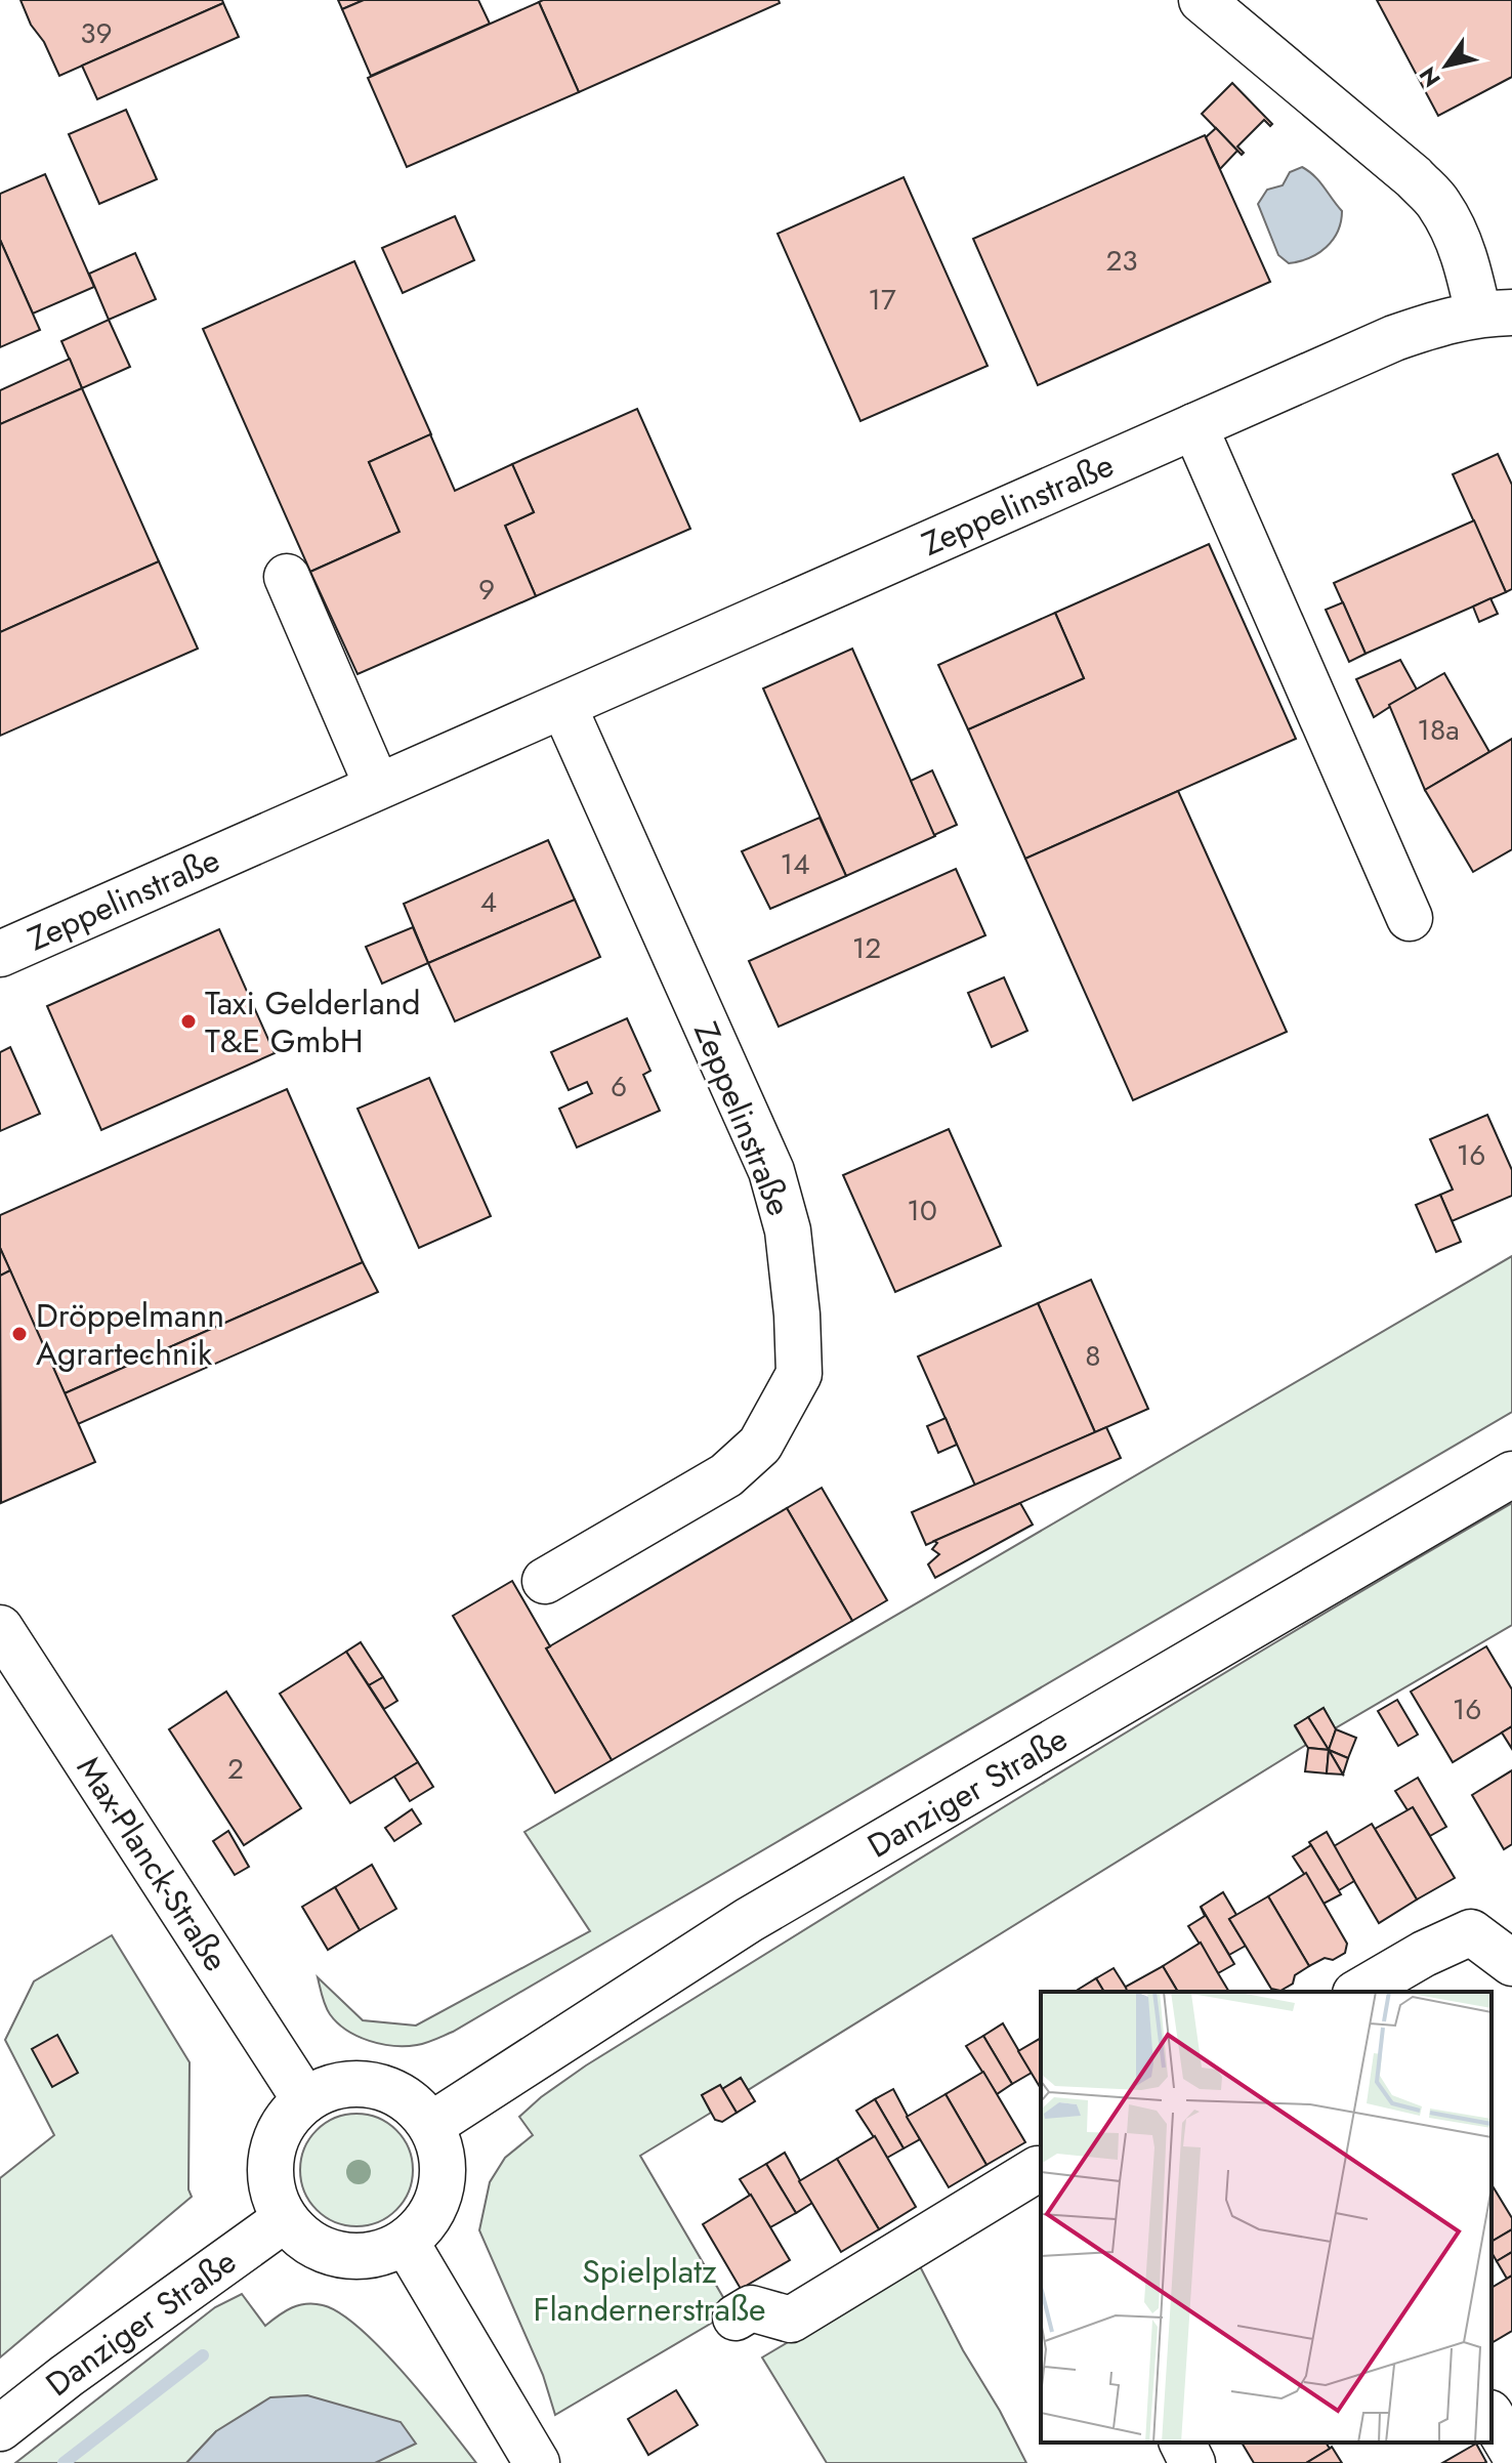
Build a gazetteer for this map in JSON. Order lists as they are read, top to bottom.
{
  "streets": {
    "street": ["Zeppelinstraße", "Danziger Straße", "Max-Planck-Straße"]
  },
  "crossings": [
    ["Danziger Straße", "Max-Planck-Straße"]
  ],
  "parks": ["Spielplatz Flandernerstraße"],
  "places": ["Taxi Gelderland T&E GmbH", "Dröppelmann Agrartechnik"],
  "house_numbers": [
    "39",
    "23",
    "17",
    "9",
    "18a",
    "14",
    "4",
    "12",
    "6",
    "16",
    "10",
    "8",
    "16",
    "2"
  ],
  "north": "bottom left"
}
